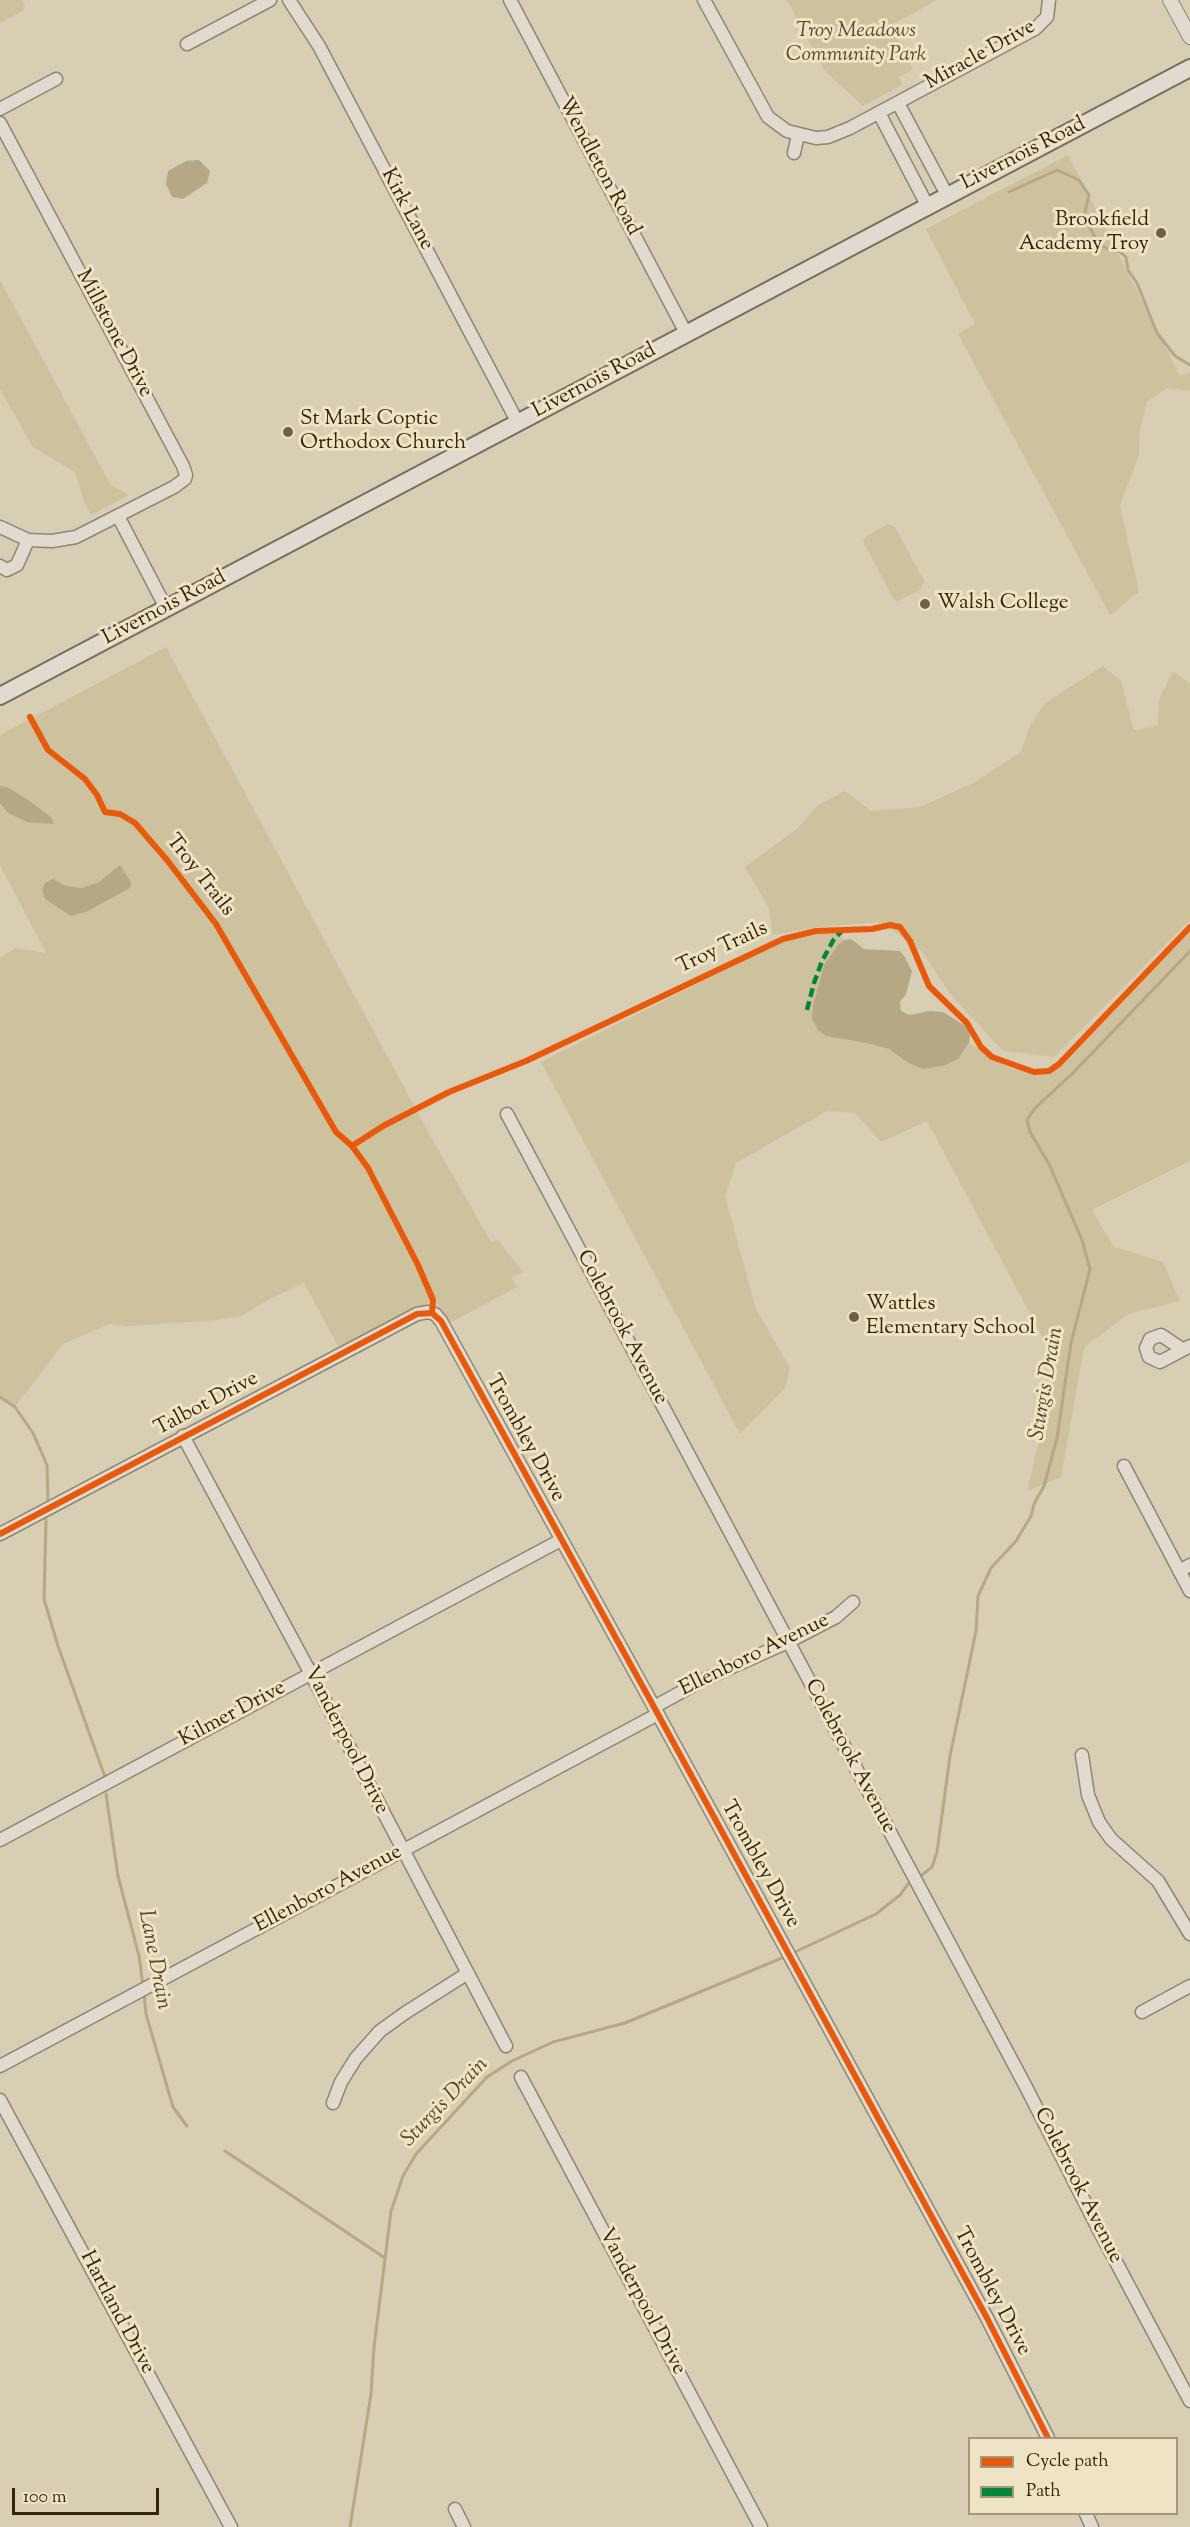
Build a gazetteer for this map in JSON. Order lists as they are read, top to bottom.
{
  "streets": {
    "main road": ["Livernois Road"],
    "street": [
      "Miracle Drive",
      "Wendleton Road",
      "Kirk Lane",
      "Millstone Drive",
      "Colebrook Avenue",
      "Talbot Drive",
      "Trombley Drive",
      "Ellenboro Avenue",
      "Kilmer Drive",
      "Vanderpool Drive",
      "Hartland Drive"
    ],
    "cycle path": ["Troy Trails"]
  },
  "crossings": [
    ["Livernois Road", "Wendleton Road"],
    ["Livernois Road", "Kirk Lane"],
    ["Colebrook Avenue", "Ellenboro Avenue"],
    ["Talbot Drive", "Trombley Drive"],
    ["Talbot Drive", "Vanderpool Drive"],
    ["Trombley Drive", "Ellenboro Avenue"],
    ["Trombley Drive", "Kilmer Drive"],
    ["Ellenboro Avenue", "Vanderpool Drive"],
    ["Kilmer Drive", "Vanderpool Drive"]
  ],
  "water": ["Sturgis Drain", "Lane Drain"],
  "parks": ["Troy Meadows Community Park"],
  "places": [
    "Brookfield Academy Troy",
    "St Mark Coptic Orthodox Church",
    "Walsh College",
    "Wattles Elementary School"
  ],
  "legend": ["Cycle path", "Path"],
  "scale_bar": "100 m"
}
